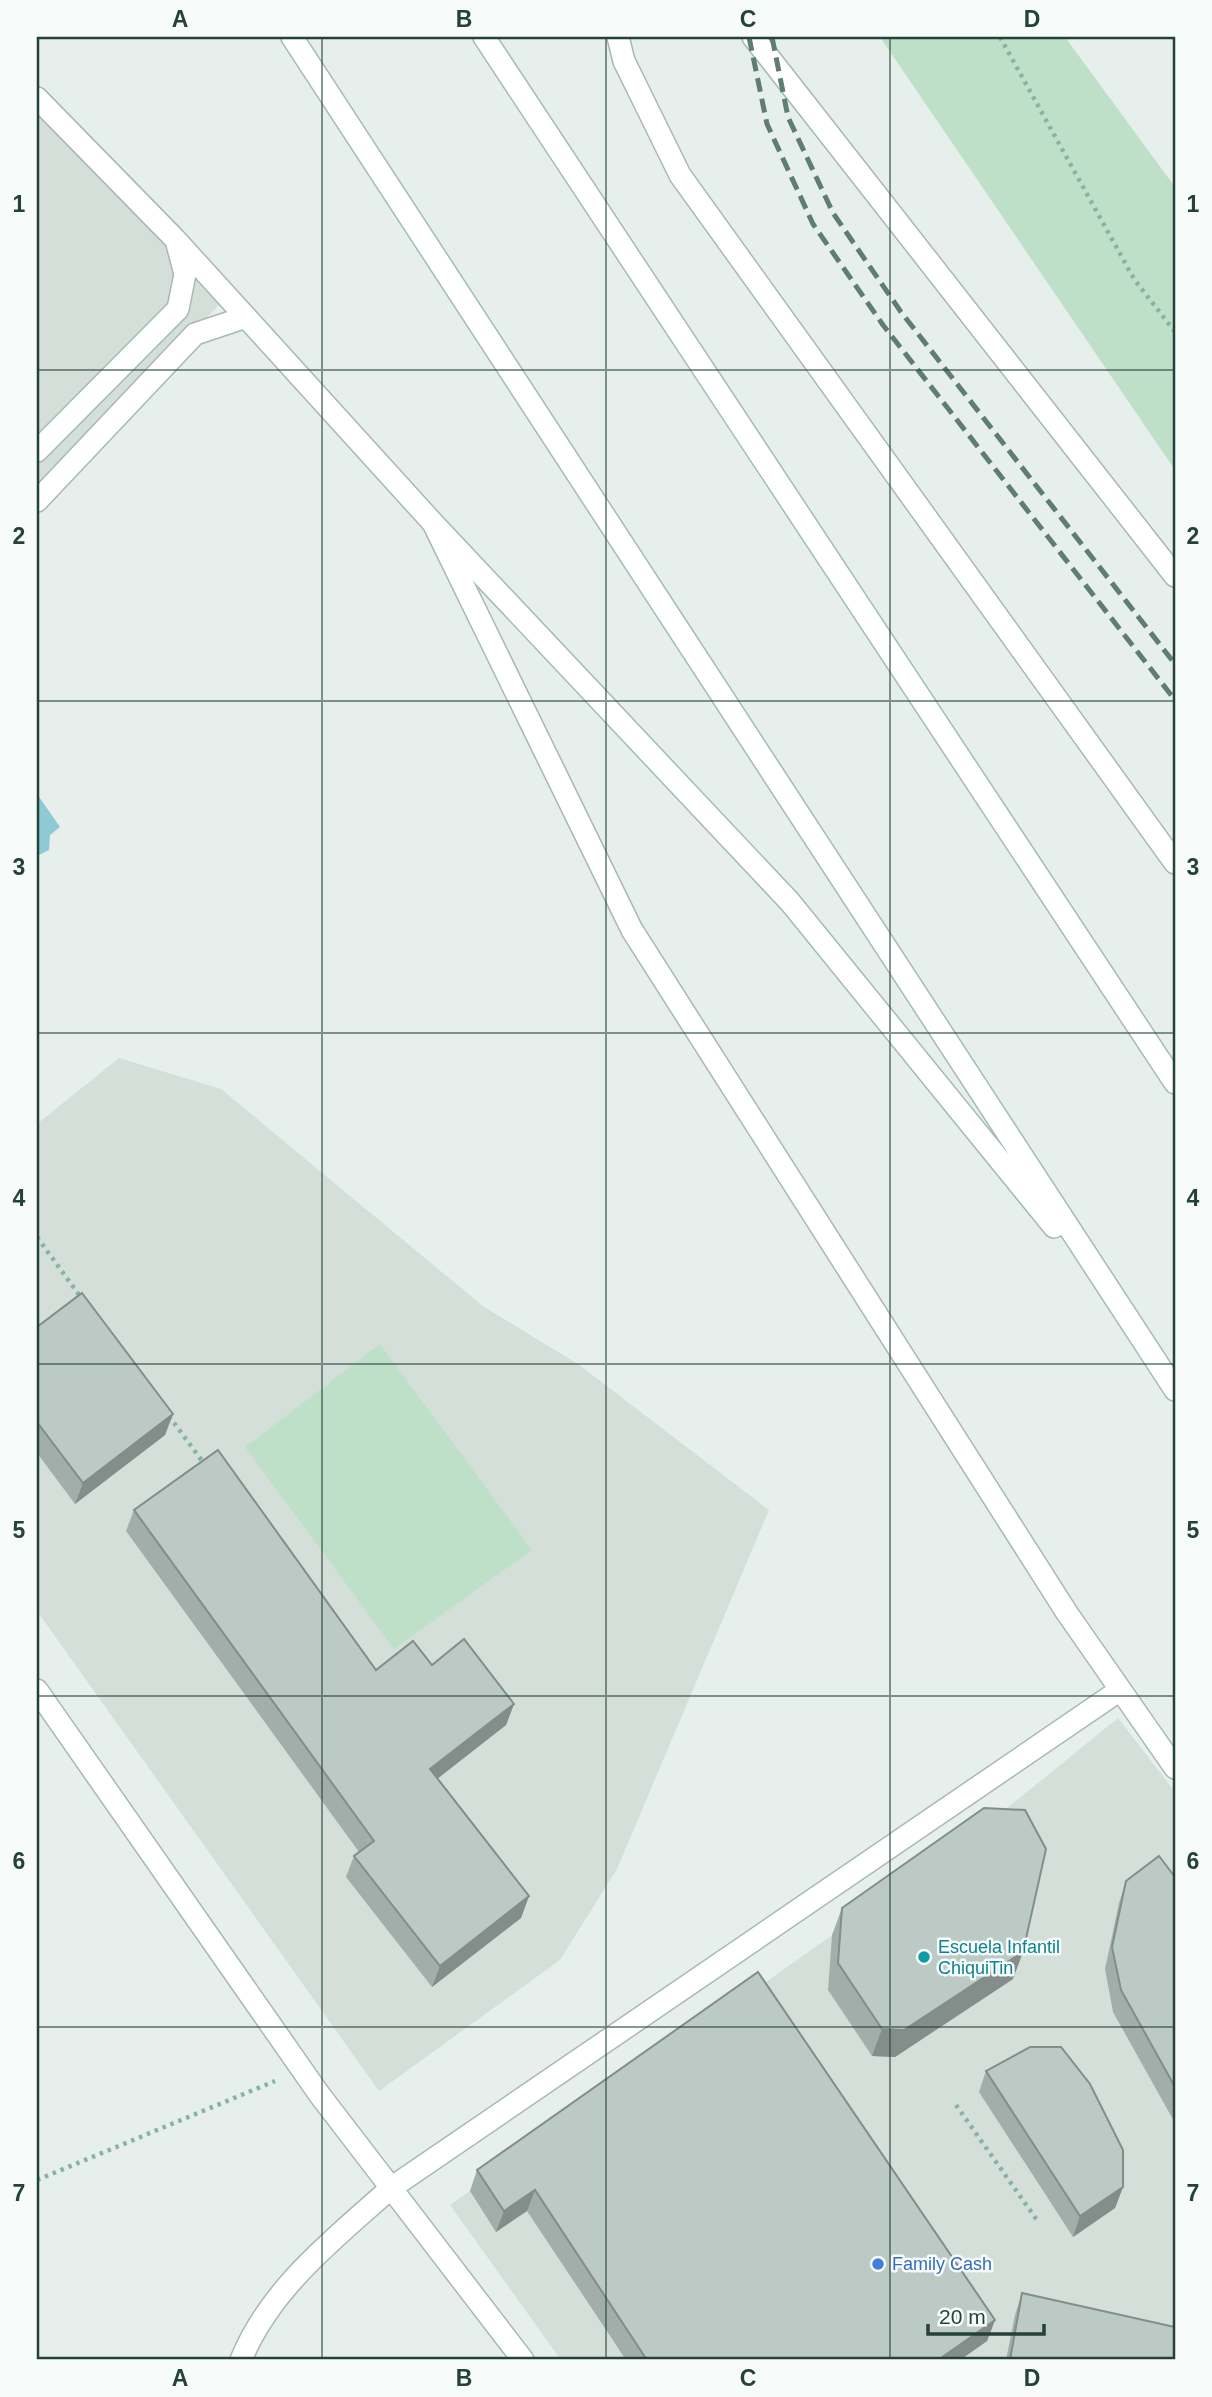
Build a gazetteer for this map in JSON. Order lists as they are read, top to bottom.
{
  "places": ["Escuela Infantil ChiquiTin", "Family Cash"],
  "scale_bar": "20 m",
  "grid": {
    "columns": [
      "A",
      "B",
      "C",
      "D"
    ],
    "rows": [
      "1",
      "2",
      "3",
      "4",
      "5",
      "6",
      "7"
    ]
  }
}
